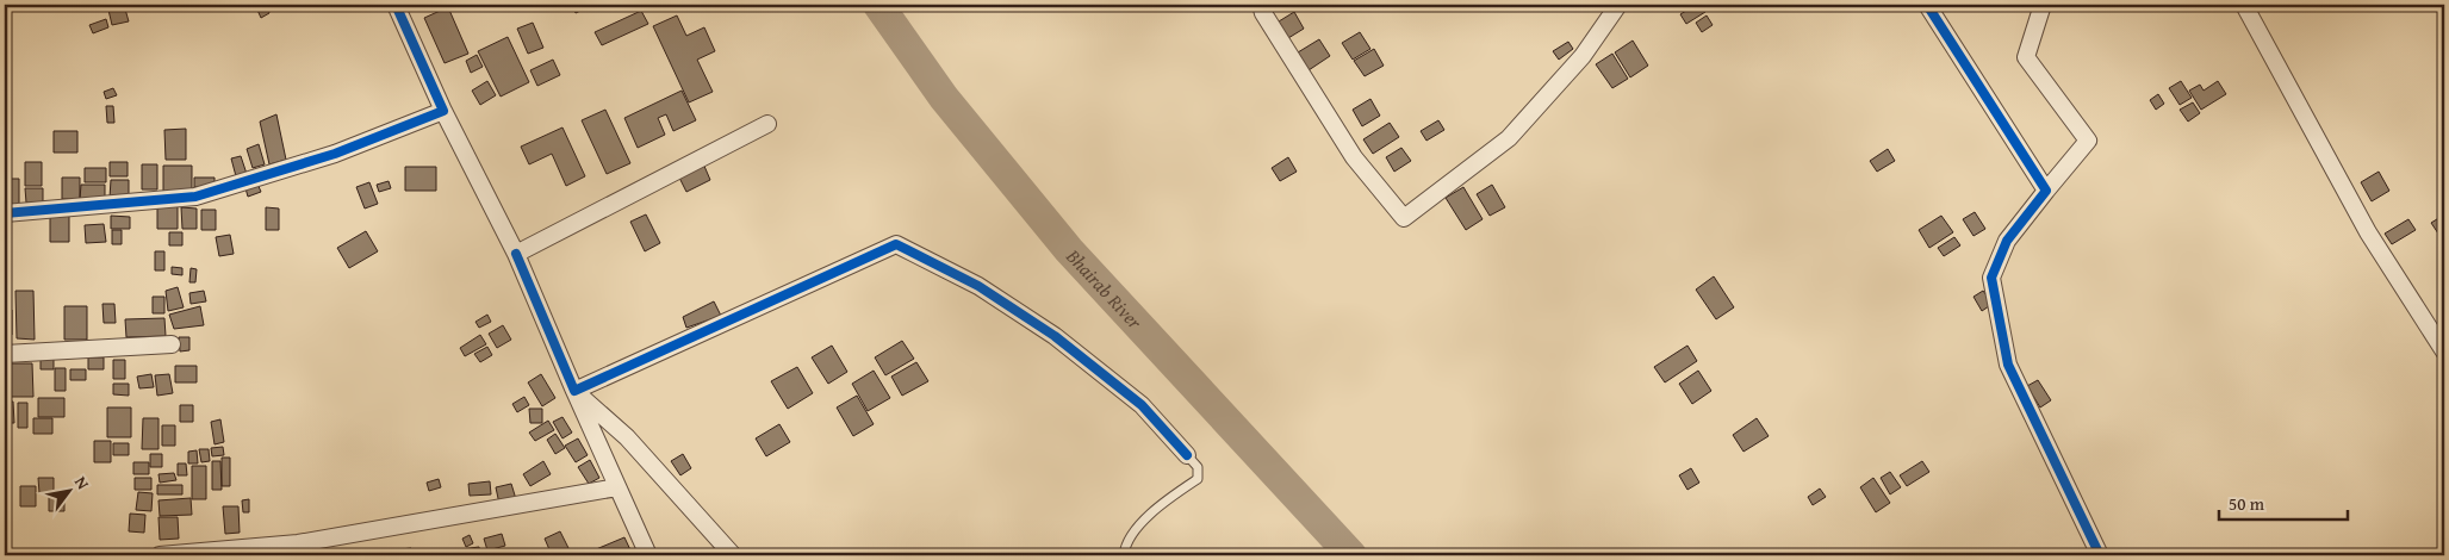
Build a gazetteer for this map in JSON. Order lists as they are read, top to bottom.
{
  "water": ["Bhairab River"],
  "scale_bar": "50 m",
  "north": "top right"
}
